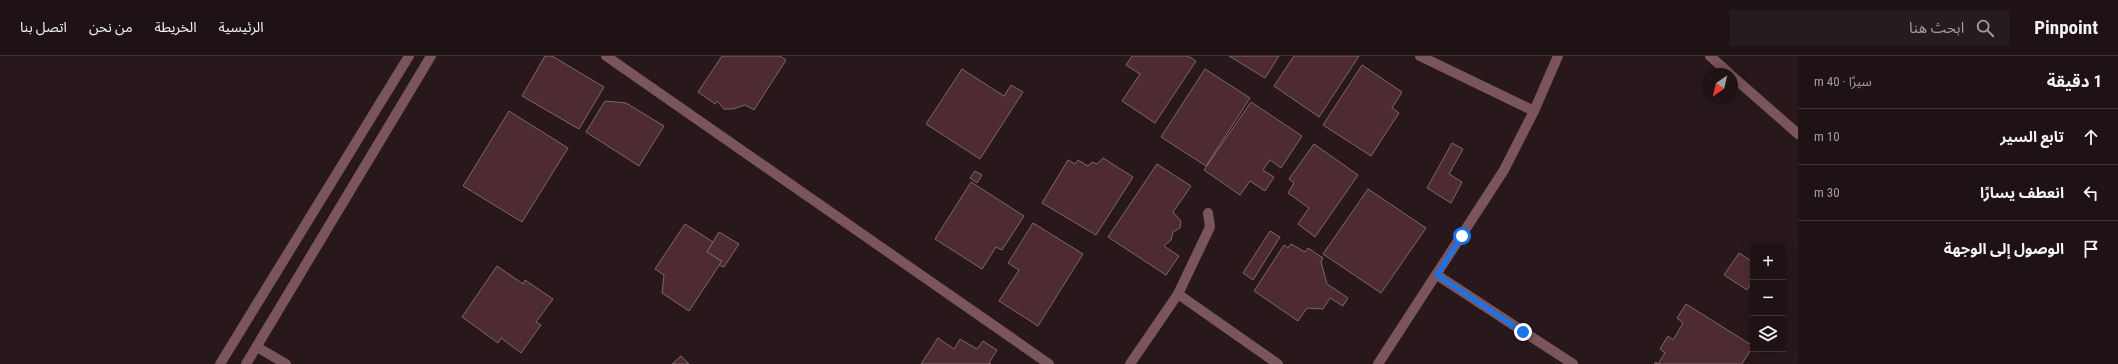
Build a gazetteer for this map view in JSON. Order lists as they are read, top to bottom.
{
  "north": "bottom left",
  "page": {
    "header": "Pinpoint",
    "search": "ابحث هنا",
    "nav": [
      "الرئيسية",
      "الخريطة",
      "من نحن",
      "اتصل بنا"
    ],
    "heading": ["1 دقيقة", "سيرًا · 40 m"],
    "list": [
      ["تابع السير", "10 m"],
      ["انعطف يسارًا", "30 m"],
      "الوصول إلى الوجهة"
    ],
    "map_buttons": ["+", "−"]
  }
}
